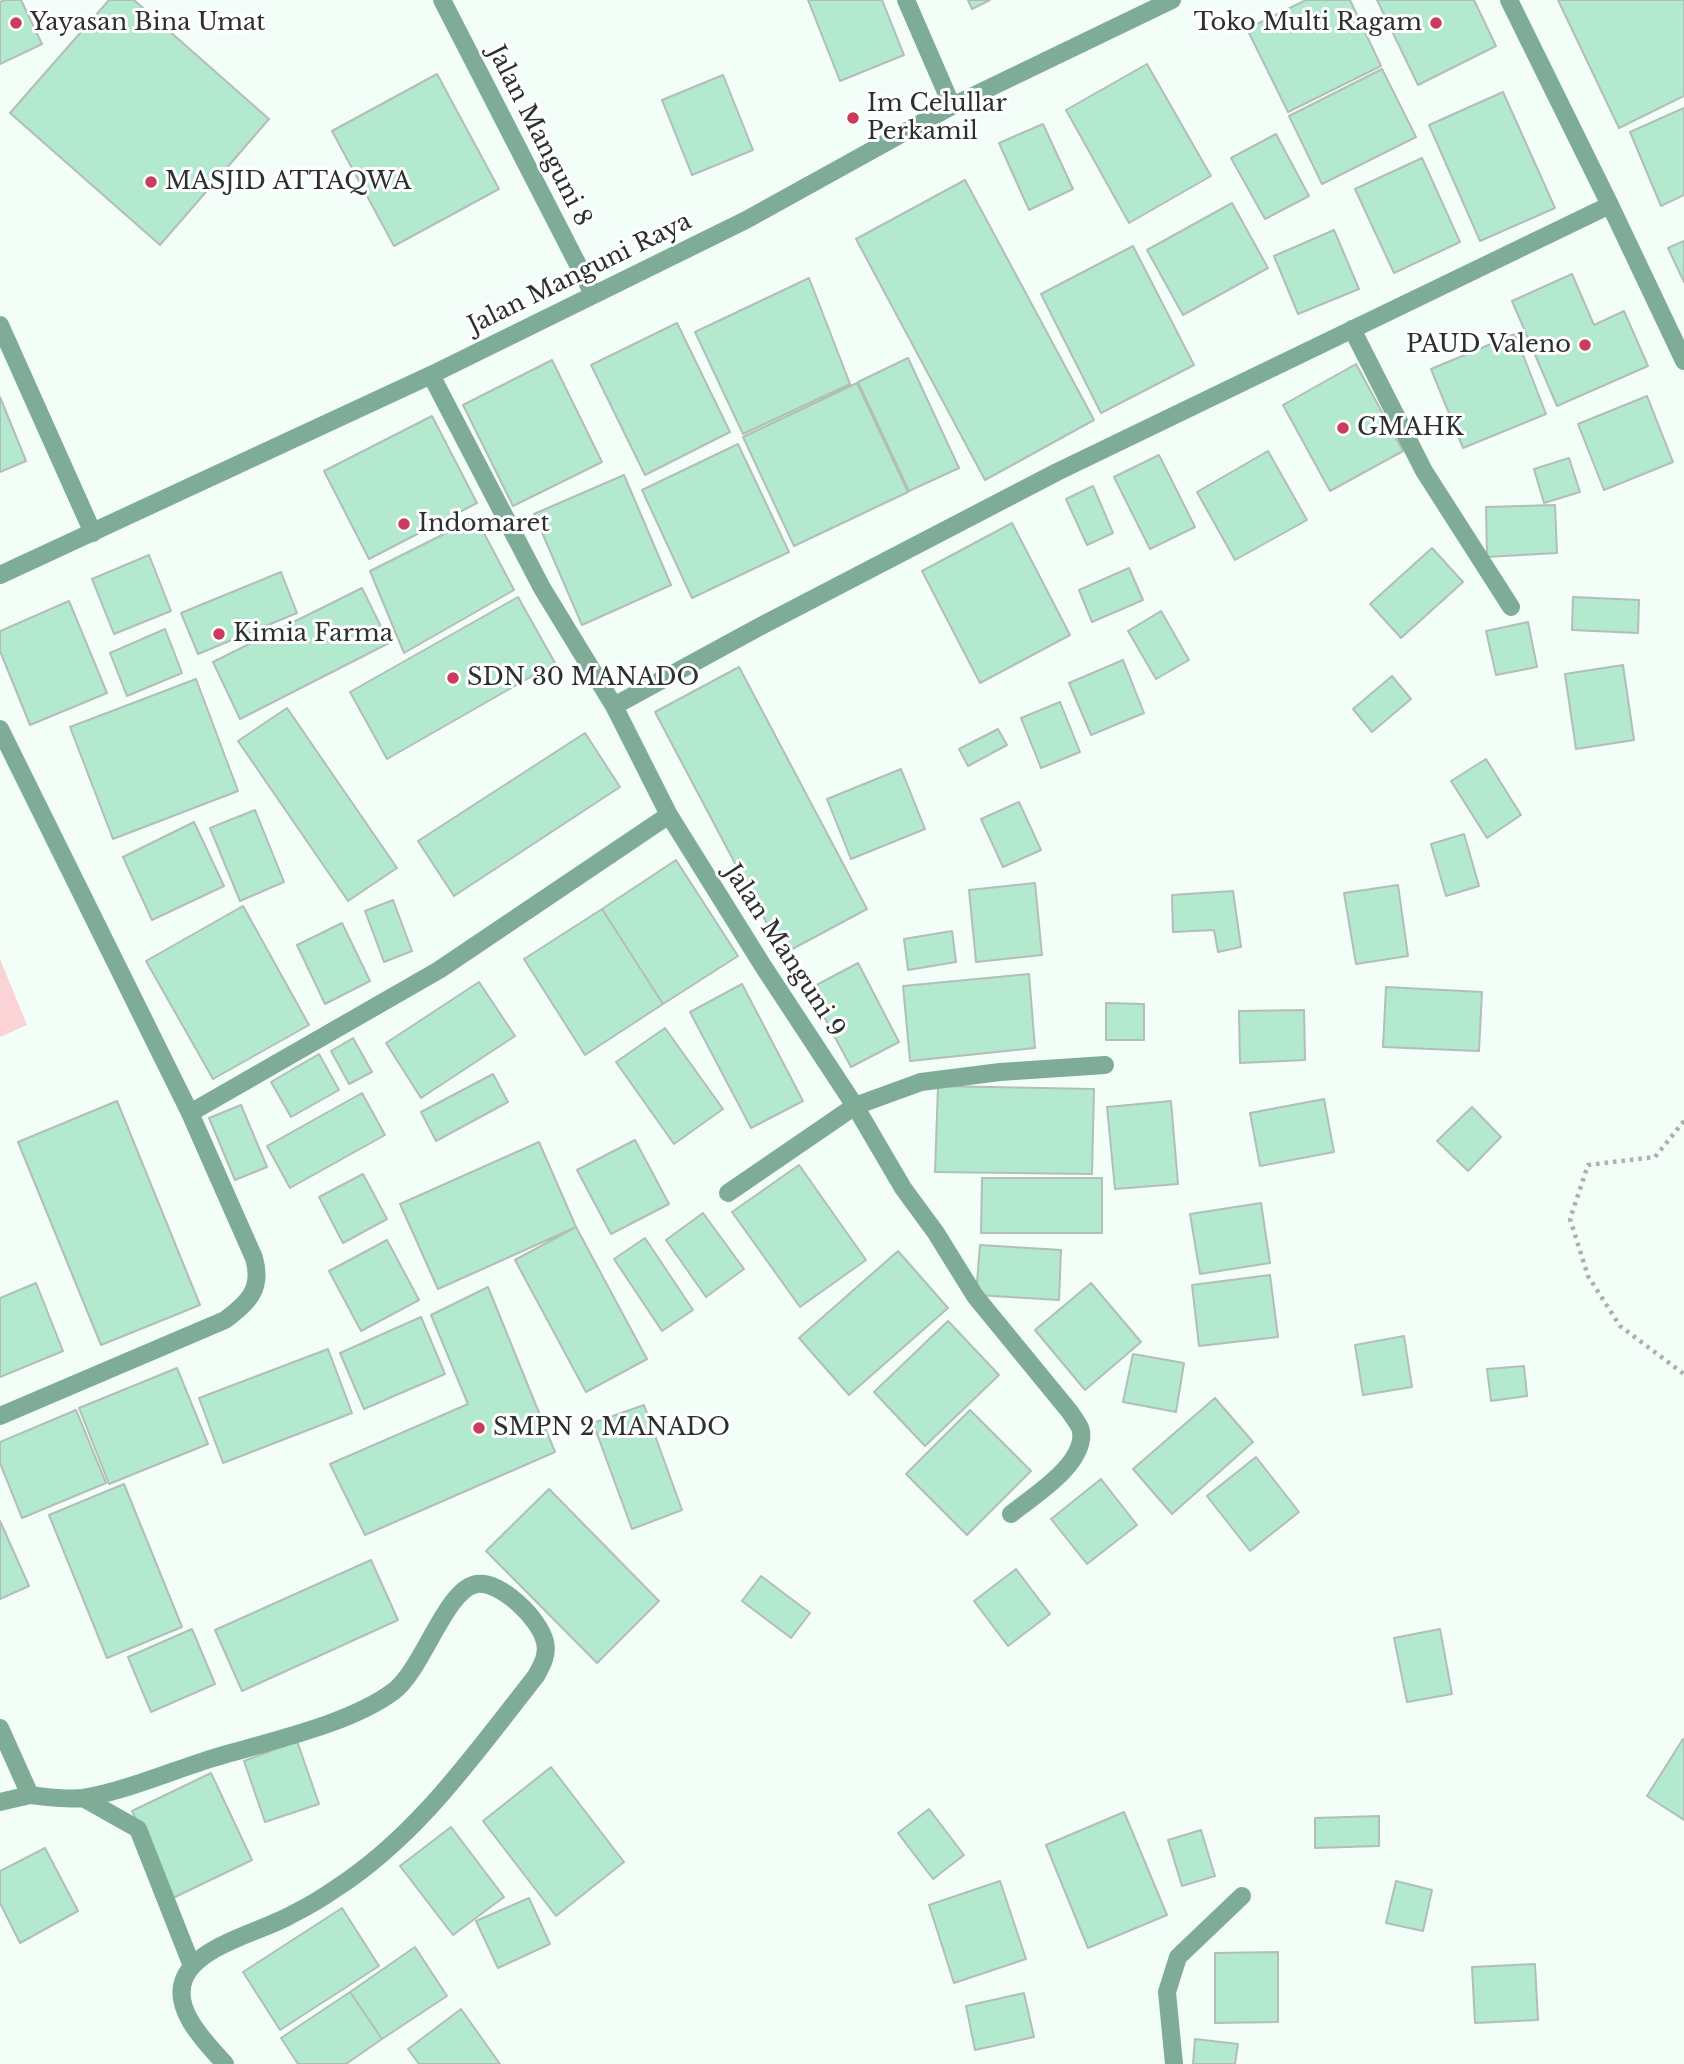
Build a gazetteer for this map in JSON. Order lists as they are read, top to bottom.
{
  "streets": {
    "street": ["Jalan Manguni 8", "Jalan Manguni Raya", "Jalan Manguni 9"]
  },
  "crossings": [
    ["Jalan Manguni 8", "Jalan Manguni Raya"],
    ["Jalan Manguni Raya", "Jalan Manguni 9"]
  ],
  "places": [
    "Yayasan Bina Umat",
    "Toko Multi Ragam",
    "Im Celullar Perkamil",
    "MASJID ATTAQWA",
    "PAUD Valeno",
    "GMAHK",
    "Indomaret",
    "Kimia Farma",
    "SDN 30 MANADO",
    "SMPN 2 MANADO"
  ]
}
